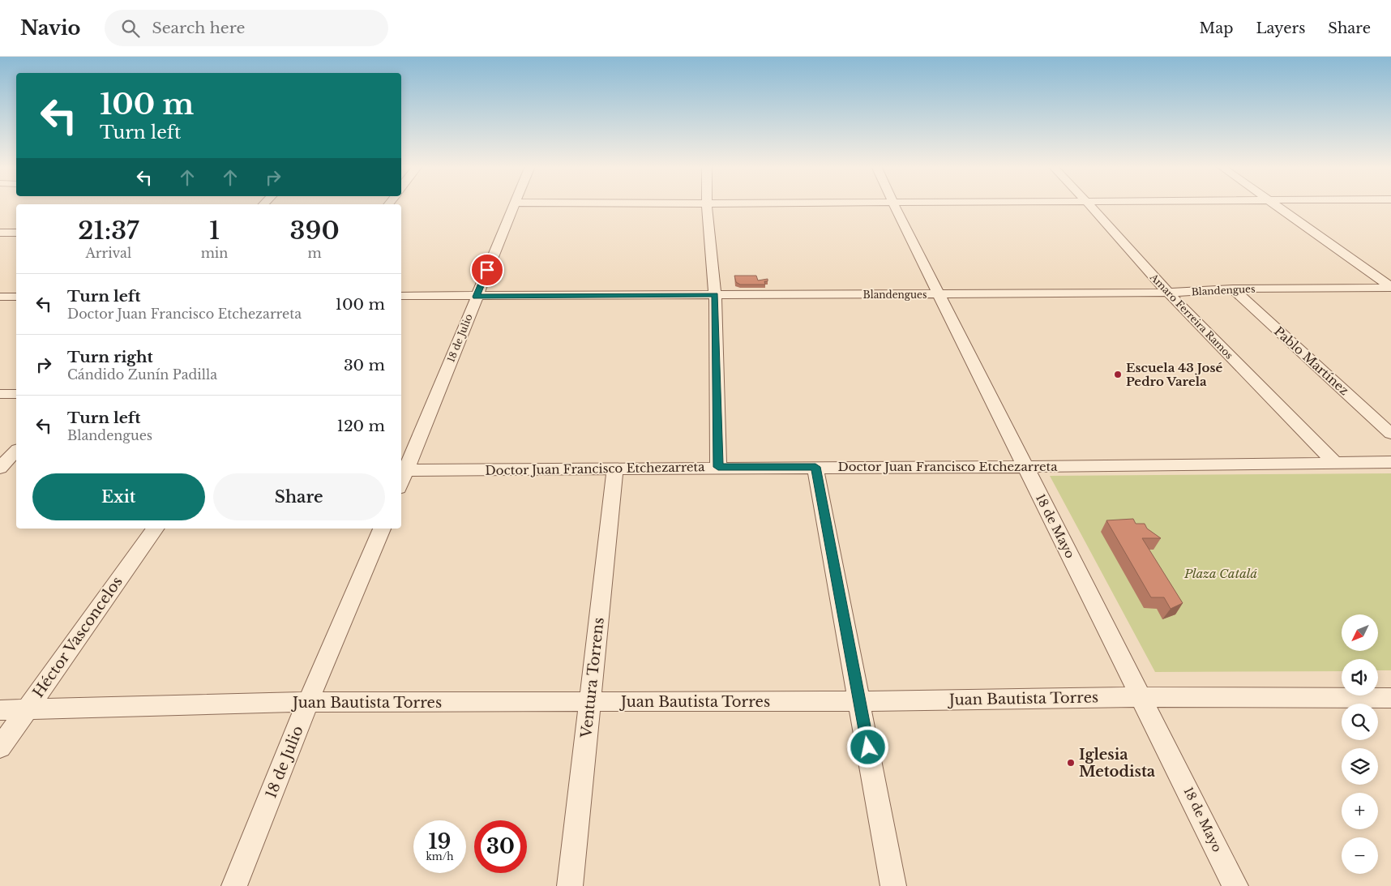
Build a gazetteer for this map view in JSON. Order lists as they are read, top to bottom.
{
  "streets": {
    "street": [
      "Blandengues",
      "Amaro Ferreira Ramos",
      "18 de Julio",
      "Pablo Martínez",
      "Doctor Juan Francisco Etchezarreta",
      "18 de Mayo",
      "Héctor Vasconcelos",
      "Ventura Torrens",
      "Juan Bautista Torres"
    ]
  },
  "crossings": [
    ["Blandengues", "Amaro Ferreira Ramos"],
    ["Blandengues", "18 de Julio"],
    ["Blandengues", "Pablo Martínez"],
    ["Blandengues", "18 de Mayo"],
    ["Amaro Ferreira Ramos", "Doctor Juan Francisco Etchezarreta"],
    ["18 de Julio", "Doctor Juan Francisco Etchezarreta"],
    ["18 de Julio", "Juan Bautista Torres"],
    ["Doctor Juan Francisco Etchezarreta", "18 de Mayo"],
    ["Doctor Juan Francisco Etchezarreta", "Ventura Torrens"],
    ["18 de Mayo", "Juan Bautista Torres"],
    ["Héctor Vasconcelos", "Juan Bautista Torres"],
    ["Ventura Torrens", "Juan Bautista Torres"]
  ],
  "parks": ["Plaza Catalá"],
  "places": ["Escuela 43 José Pedro Varela", "Iglesia Metodista"],
  "north": "bottom left",
  "page": {
    "header": "Navio",
    "search": "Search here",
    "nav": ["Map", "Layers", "Share"],
    "turn": ["100 m", "Turn left"],
    "eta": [
      "21:37",
      "Arrival",
      "1",
      "min",
      "390",
      "m"
    ],
    "list": [
      {
        "name": "Turn left",
        "note": "Doctor Juan Francisco Etchezarreta",
        "value": "100 m"
      },
      {
        "name": "Turn right",
        "note": "Cándido Zunín Padilla",
        "value": "30 m"
      },
      {
        "name": "Turn left",
        "note": "Blandengues",
        "value": "120 m"
      }
    ],
    "buttons": ["Exit", "Share"],
    "map_buttons": ["+", "−"],
    "speed": "19 km/h",
    "limit": "30"
  }
}
